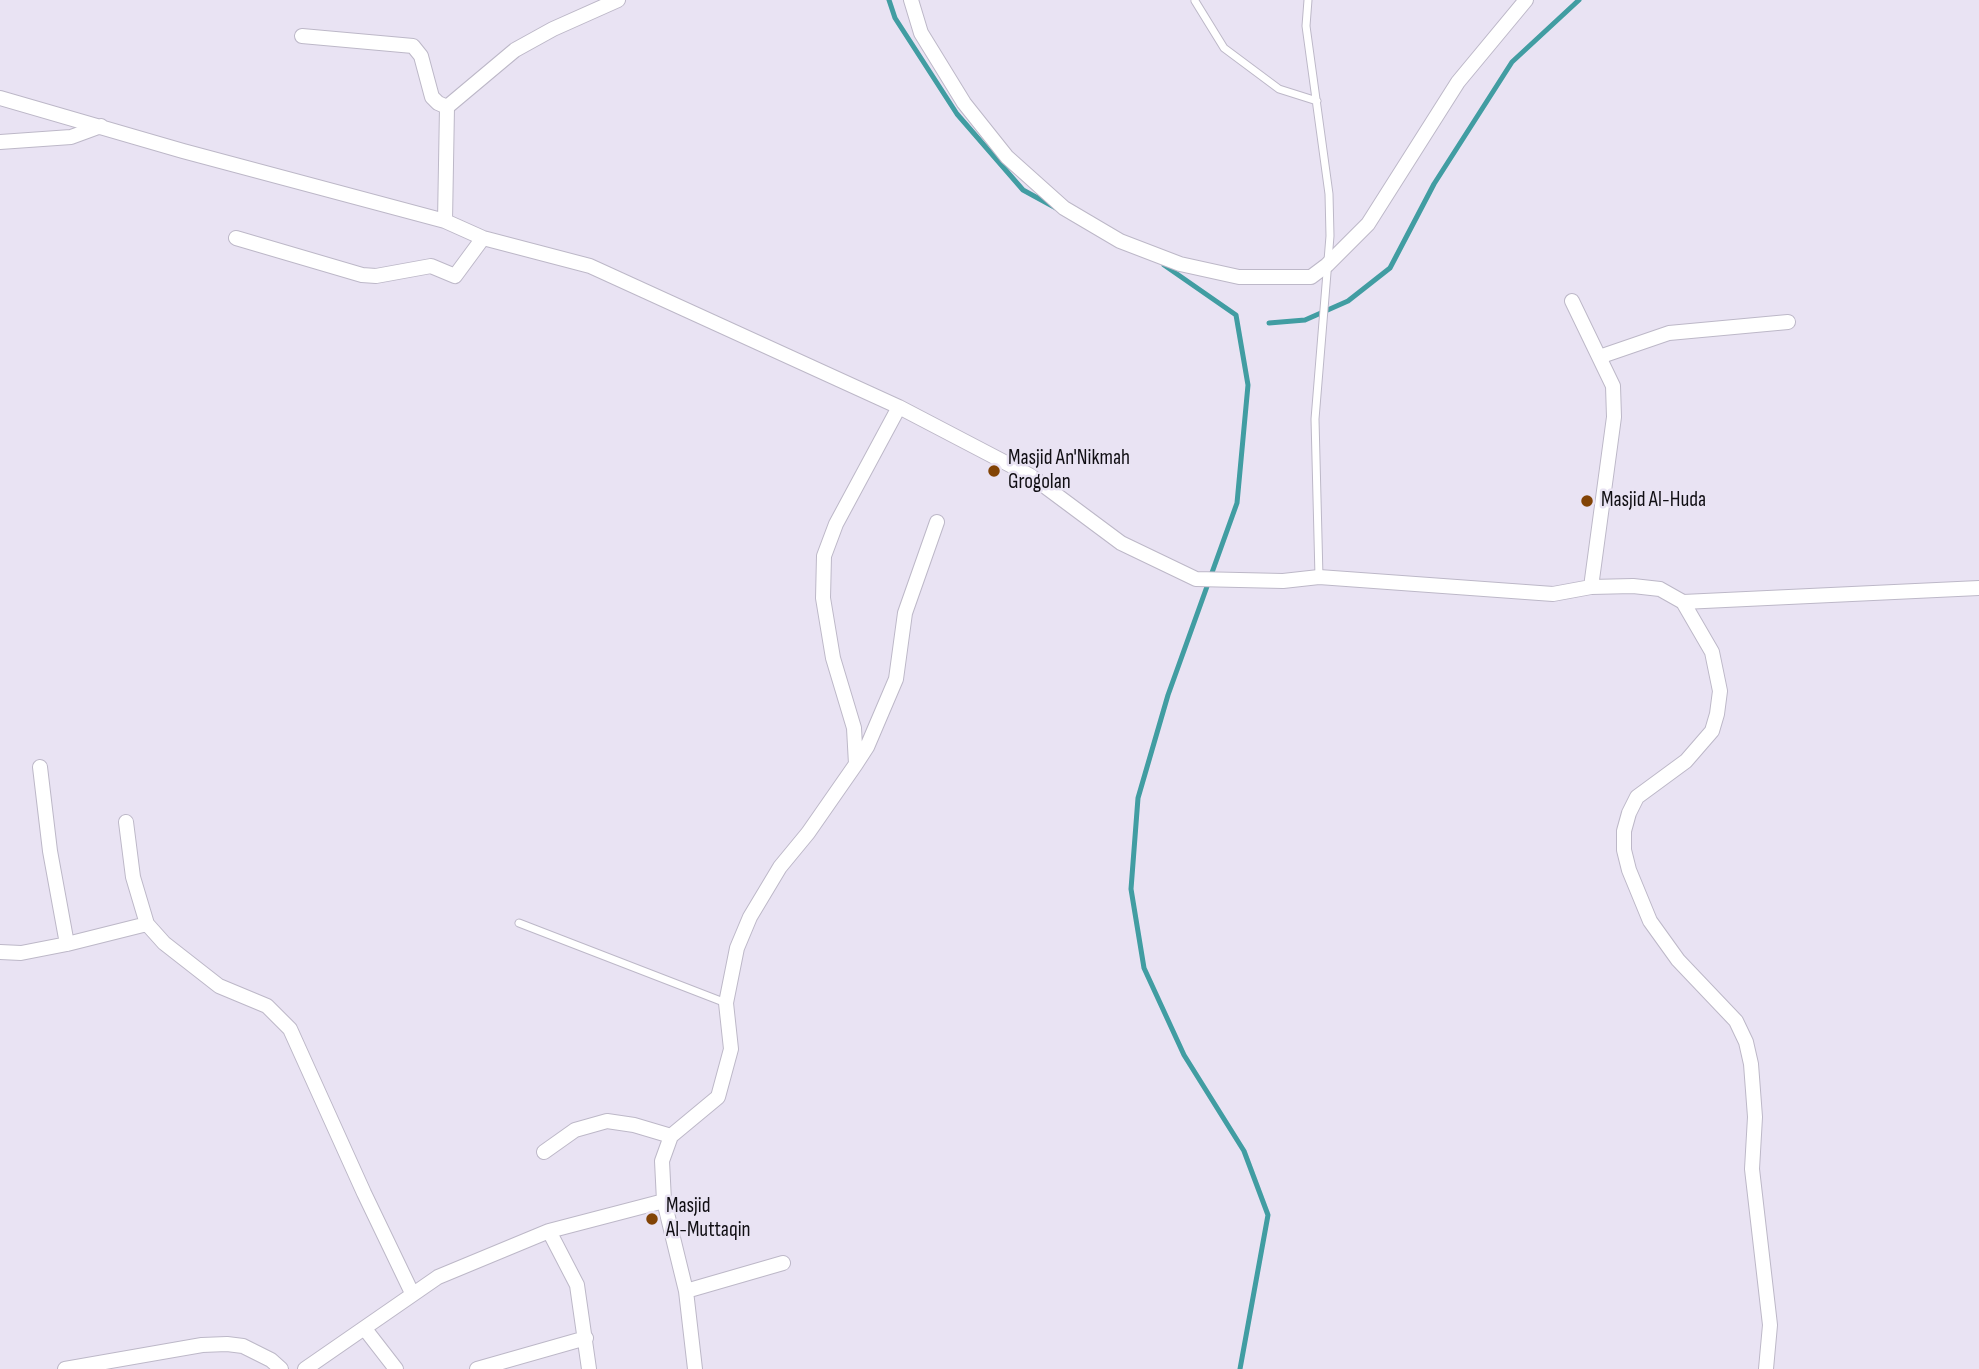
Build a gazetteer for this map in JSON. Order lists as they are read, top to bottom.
{
  "places": ["Masjid An'Nikmah Grogolan", "Masjid Al-Huda", "Masjid Al-Muttaqin"]
}
